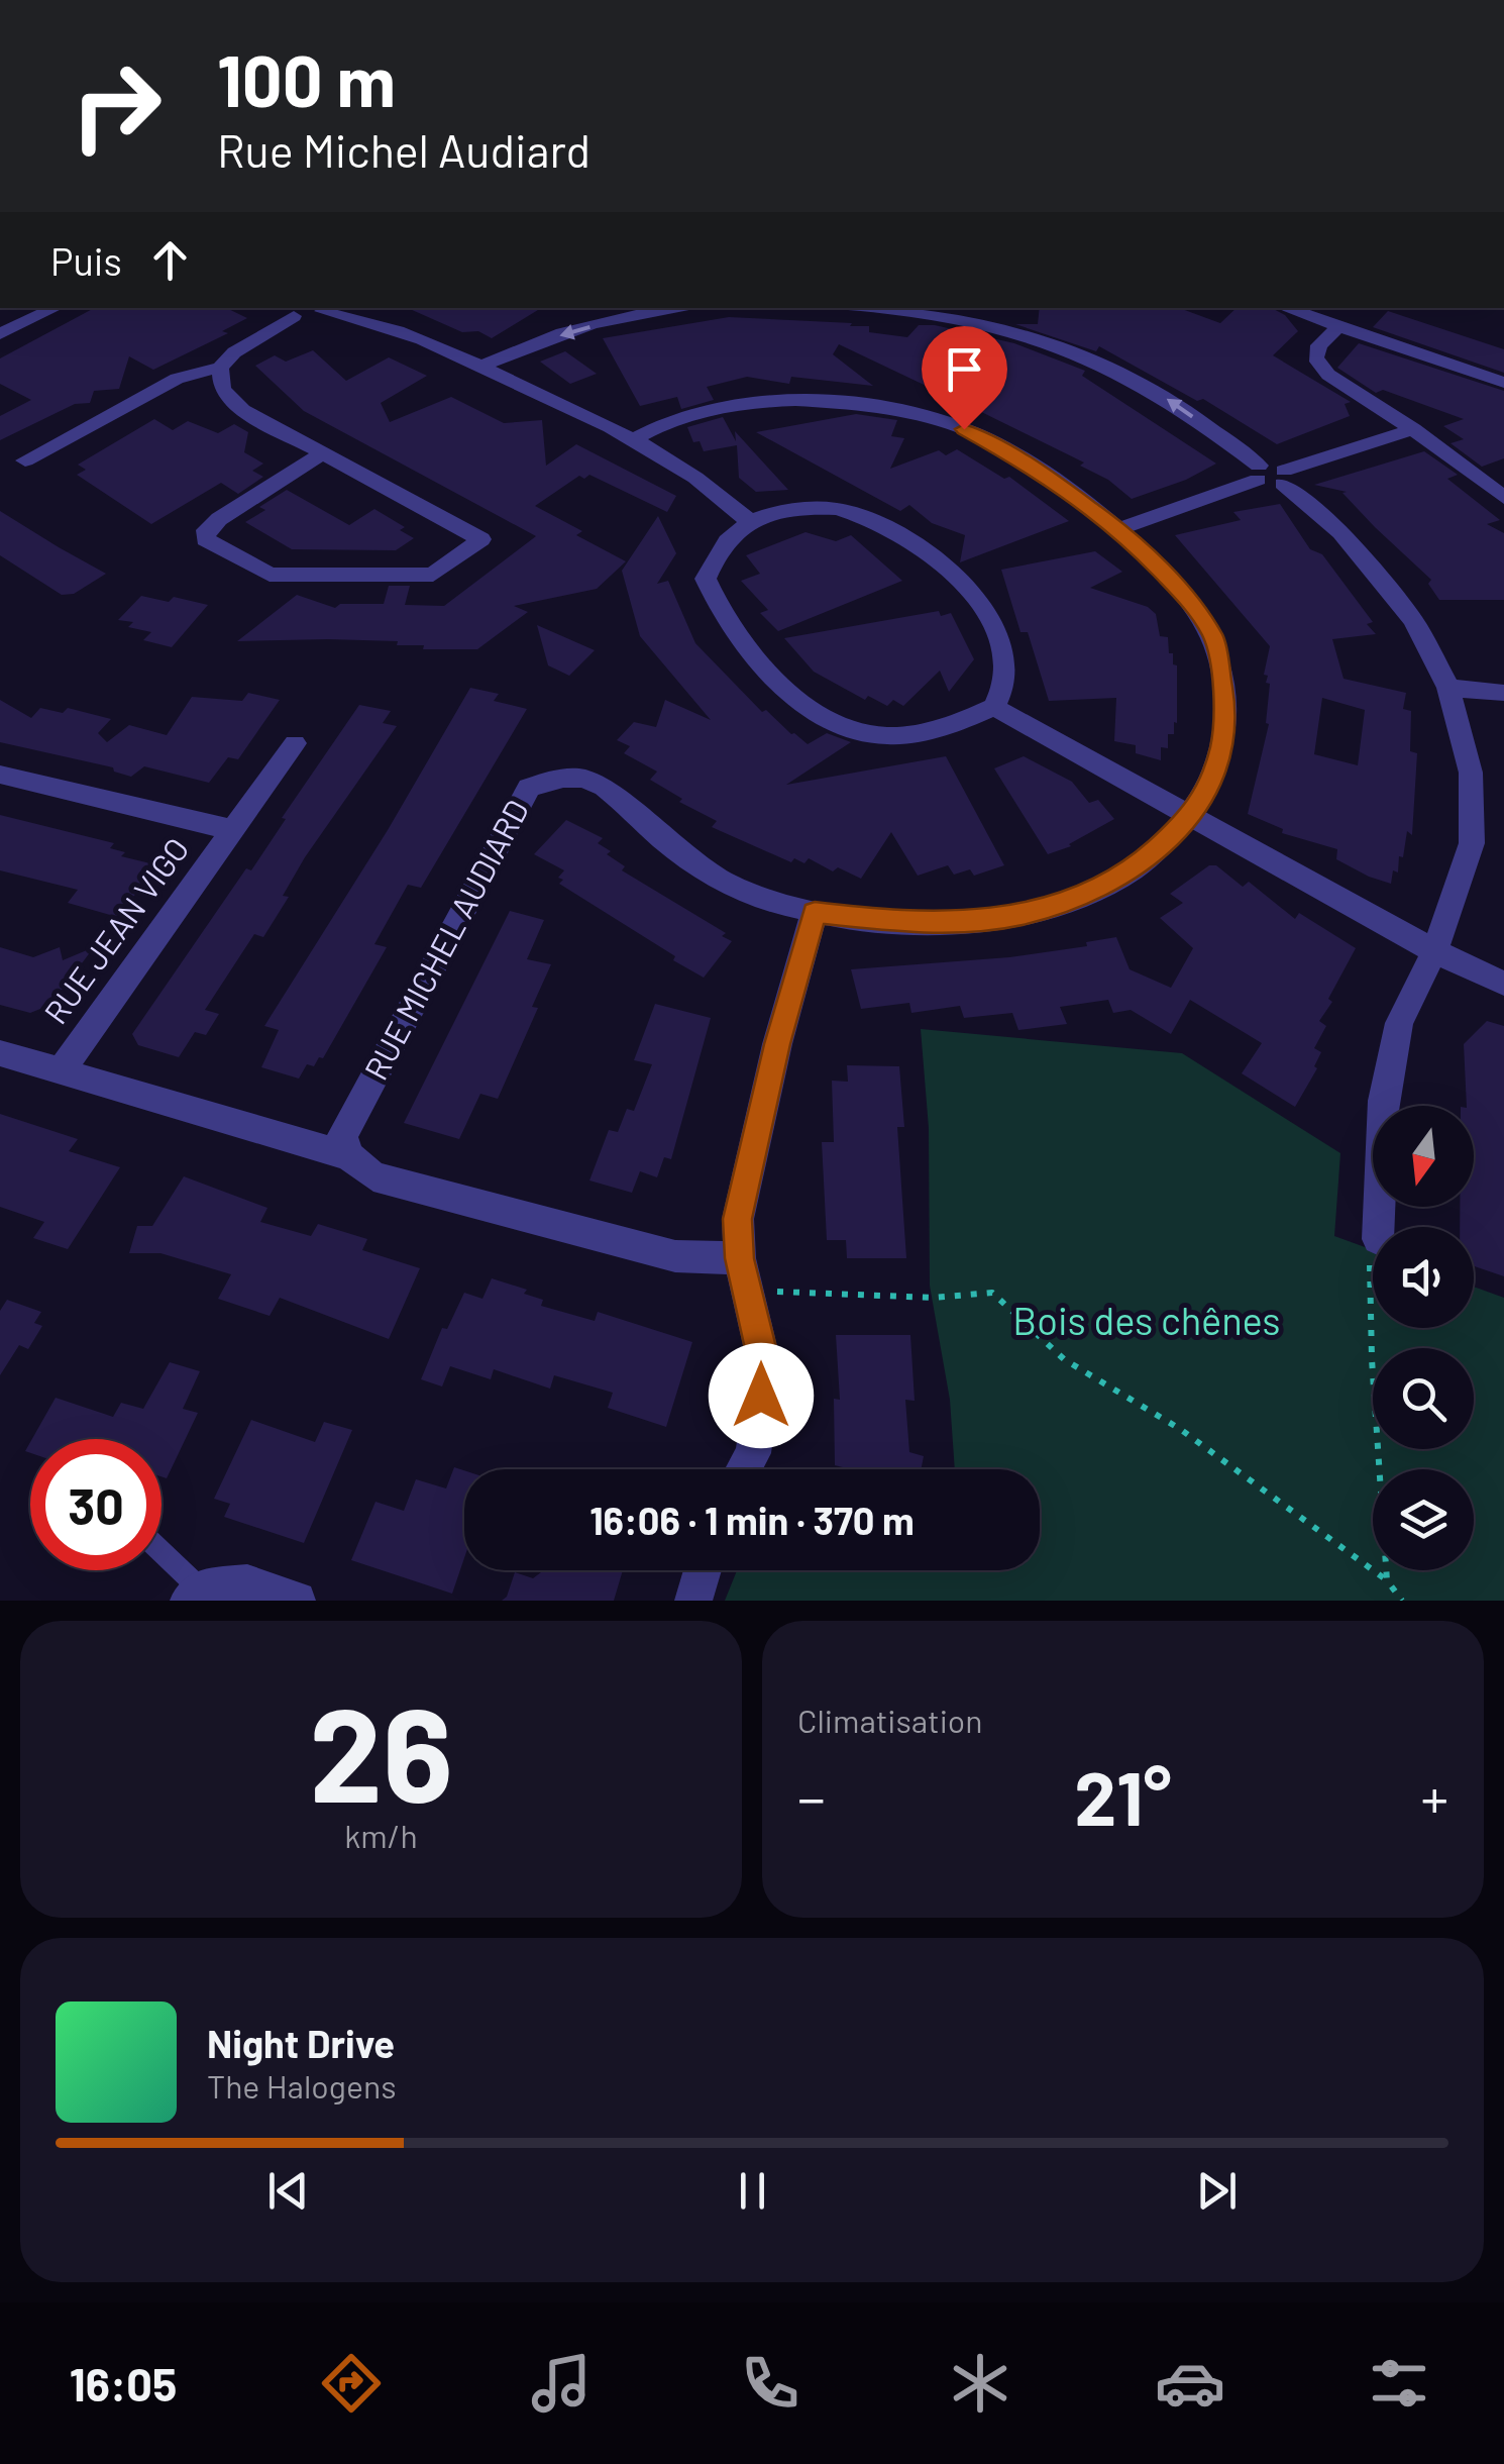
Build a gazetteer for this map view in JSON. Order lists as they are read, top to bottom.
{
  "streets": {
    "street": ["RUE JEAN VIGO", "RUE MICHEL AUDIARD"]
  },
  "crossings": [
    ["RUE JEAN VIGO", "RUE MICHEL AUDIARD"]
  ],
  "parks": ["Bois des chênes"],
  "north": "bottom",
  "page": {
    "turn": ["100 m", "Rue Michel Audiard"],
    "then": "Puis",
    "limit": "30",
    "trip": "16:06 · 1 min · 370 m",
    "tile": [
      ["26", "km/h"],
      "Climatisation"
    ],
    "heat": ["−", "21°", "+"],
    "song": ["Night Drive", "The Halogens"],
    "tabs": "16:05"
  }
}
